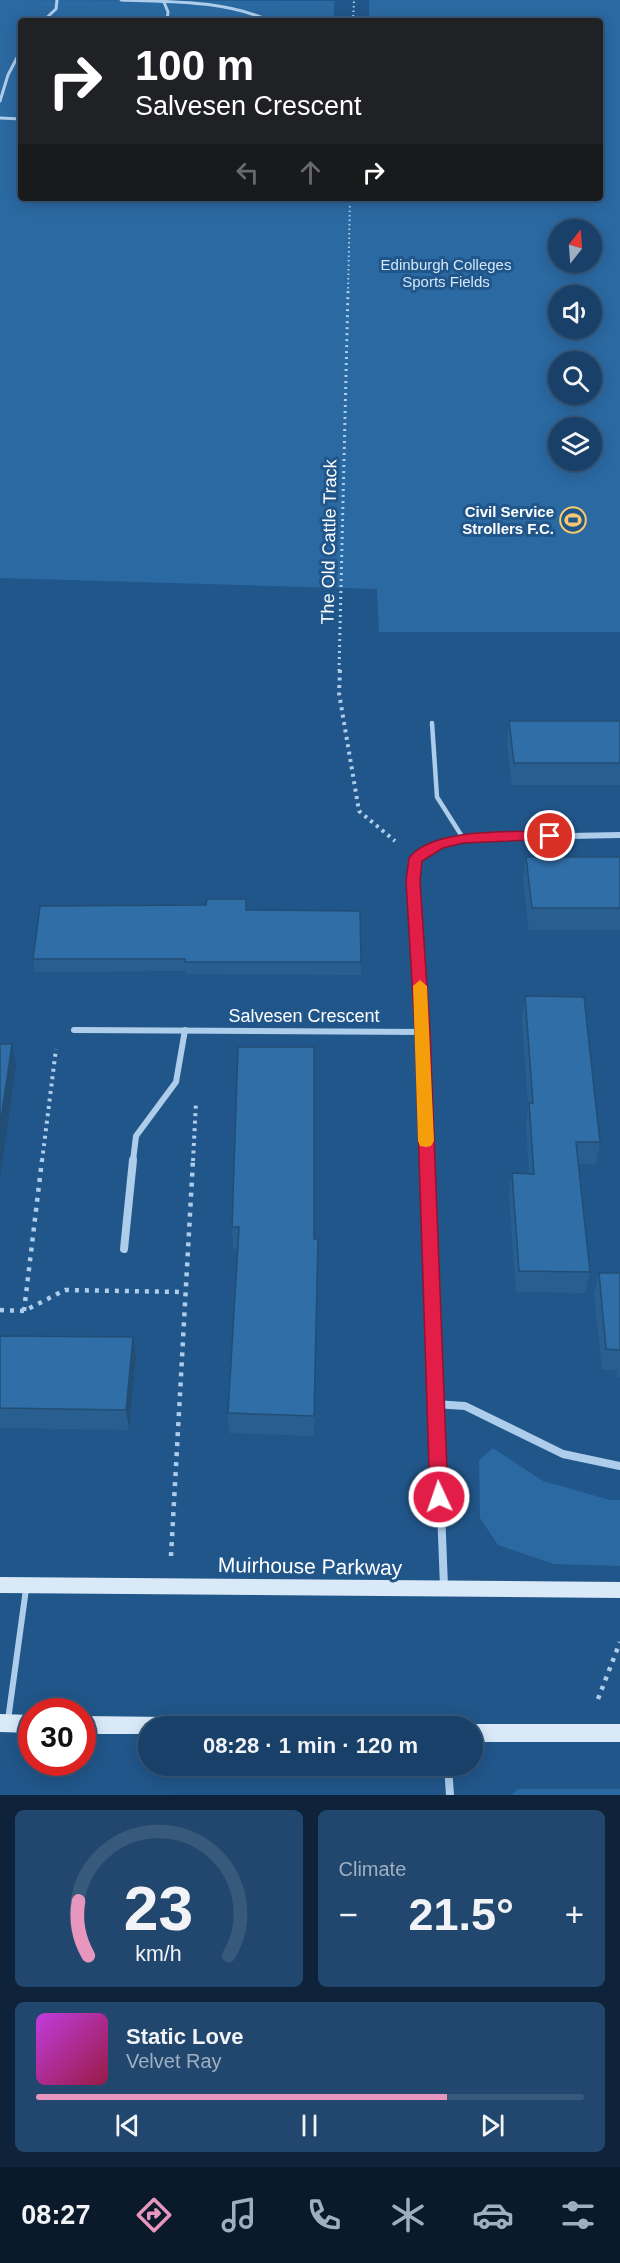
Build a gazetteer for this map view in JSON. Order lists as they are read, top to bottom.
{
  "streets": {
    "street": ["Salvesen Crescent", "Muirhouse Parkway"],
    "path": ["The Old Cattle Track"]
  },
  "parks": ["Edinburgh Colleges Sports Fields"],
  "places": {
    "sports": ["Civil Service Strollers F.C."]
  },
  "north": "top",
  "page": {
    "turn": ["100 m", "Salvesen Crescent"],
    "limit": "30",
    "trip": "08:28 · 1 min · 120 m",
    "tile": "Climate",
    "heat": ["−", "21.5°", "+"],
    "song": ["Static Love", "Velvet Ray"],
    "tabs": "08:27",
    "gauge": ["23", "km/h"]
  }
}
